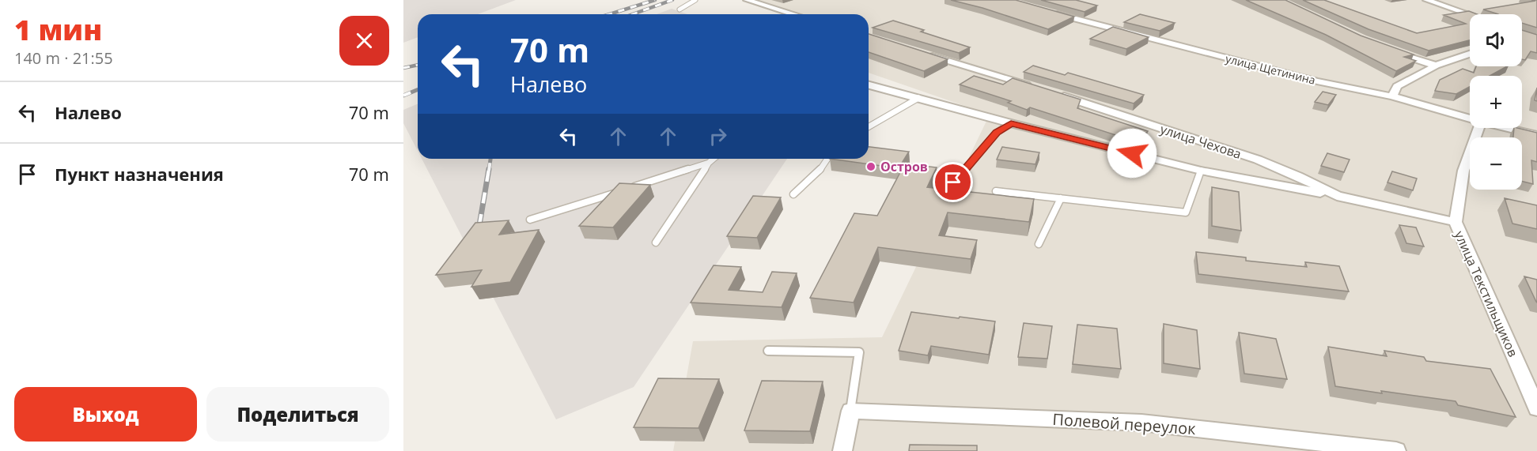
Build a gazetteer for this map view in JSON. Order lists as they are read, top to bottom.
{
  "streets": {
    "street": [
      "улица Щетинина",
      "улица Чехова",
      "улица Текстильщиков",
      "Полевой переулок"
    ]
  },
  "crossings": [
    ["улица Чехова", "улица Текстильщиков"]
  ],
  "places": ["Остров"],
  "page": {
    "heading": ["1 мин", "140 m · 21:55"],
    "map_buttons": ["+", "−"],
    "turn": ["70 m", "Налево"],
    "list": [
      {
        "name": "Налево",
        "value": "70 m"
      },
      {
        "name": "Пункт назначения",
        "value": "70 m"
      }
    ],
    "buttons": ["Выход", "Поделиться"]
  }
}
